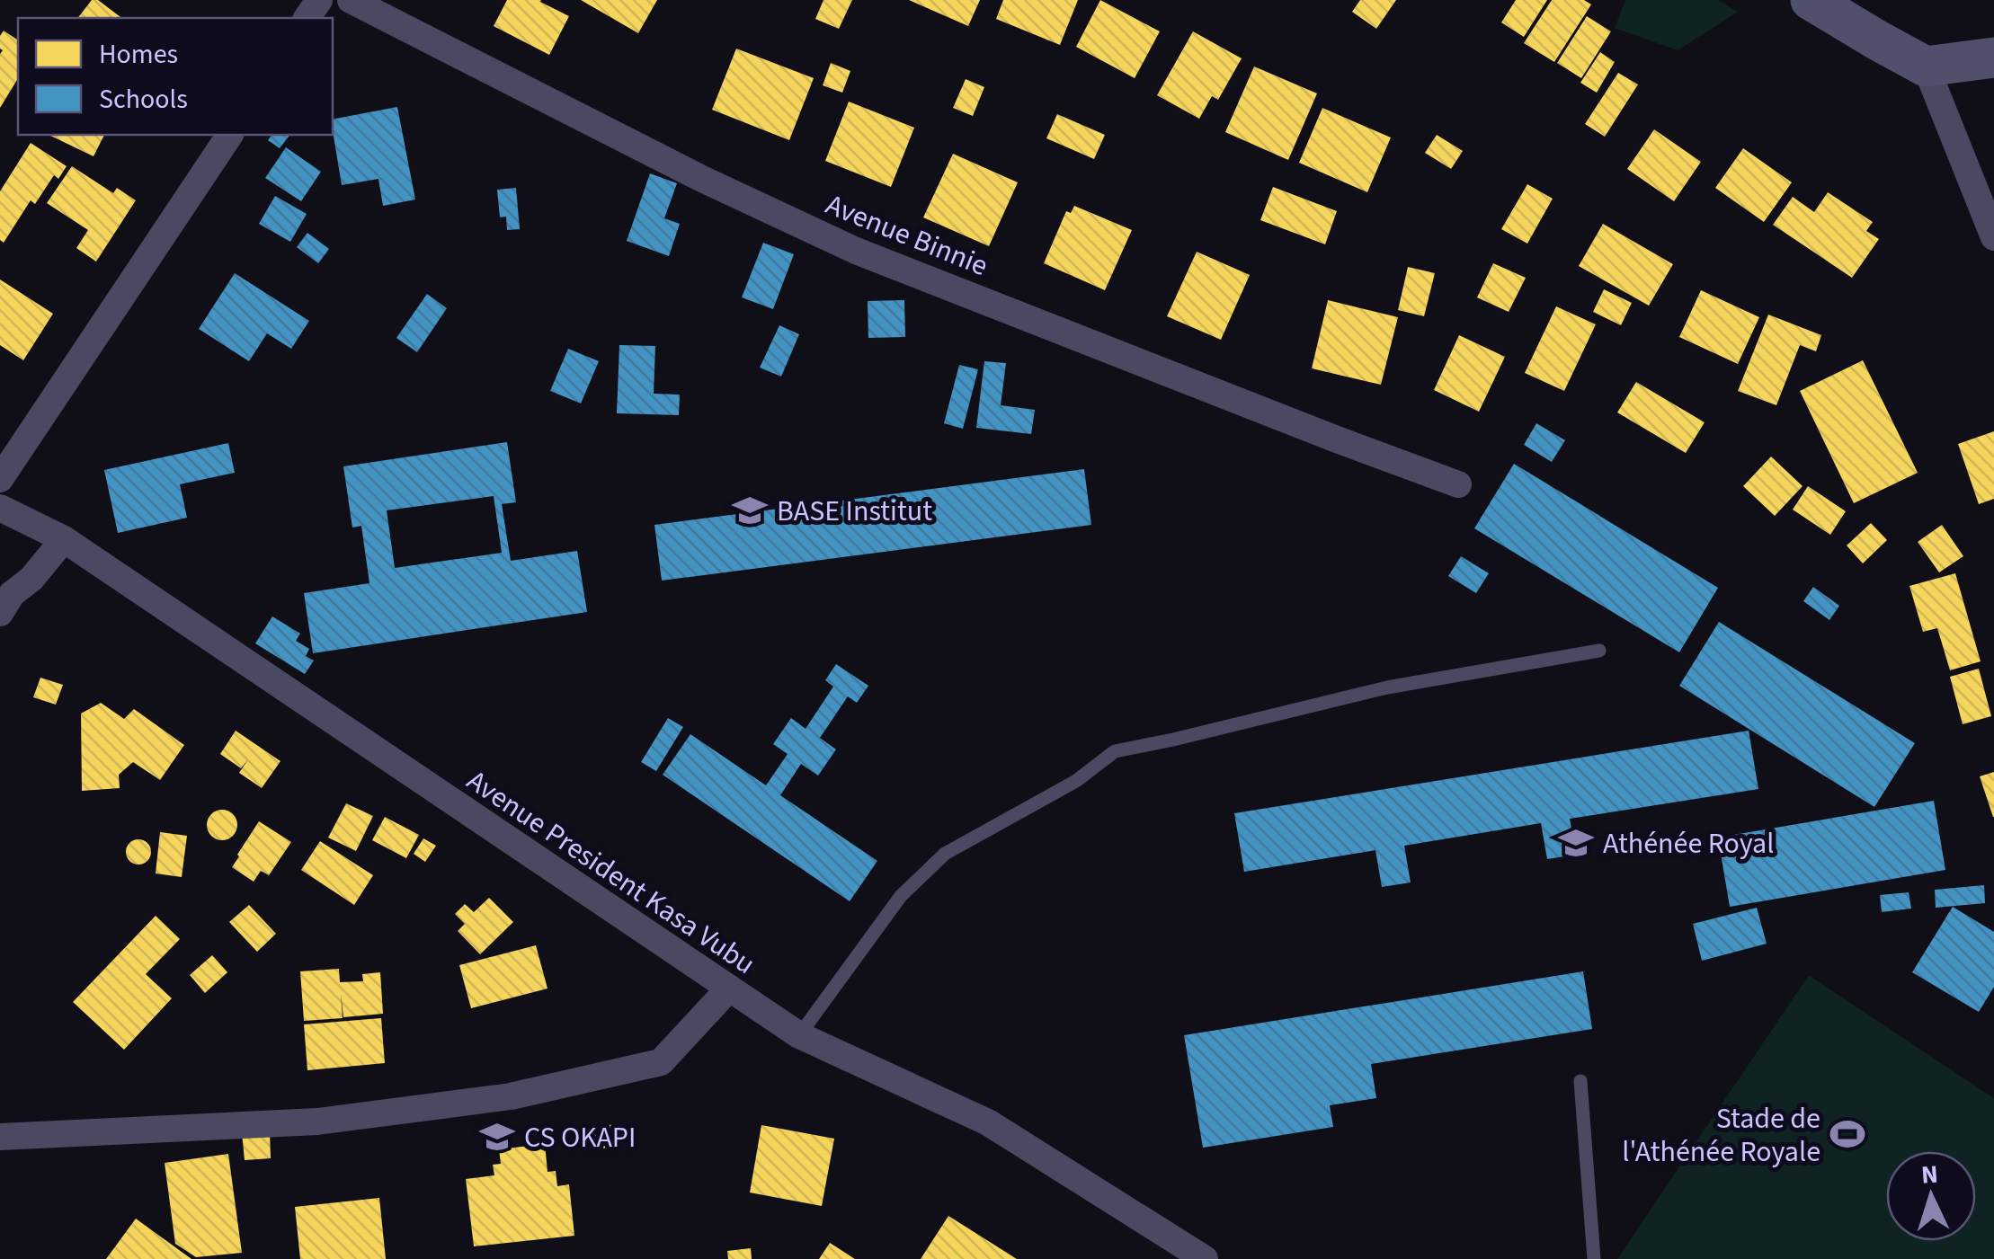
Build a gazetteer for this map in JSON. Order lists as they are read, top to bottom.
{
  "streets": {
    "street": ["Avenue Binnie", "Avenue President Kasa Vubu"]
  },
  "places": {
    "school or university": ["BASE Institut", "Athénée Royal", "CS OKAPI"],
    "sports": ["Stade de l'Athénée Royale"]
  },
  "legend": ["Homes", "Schools"],
  "north": "top"
}
